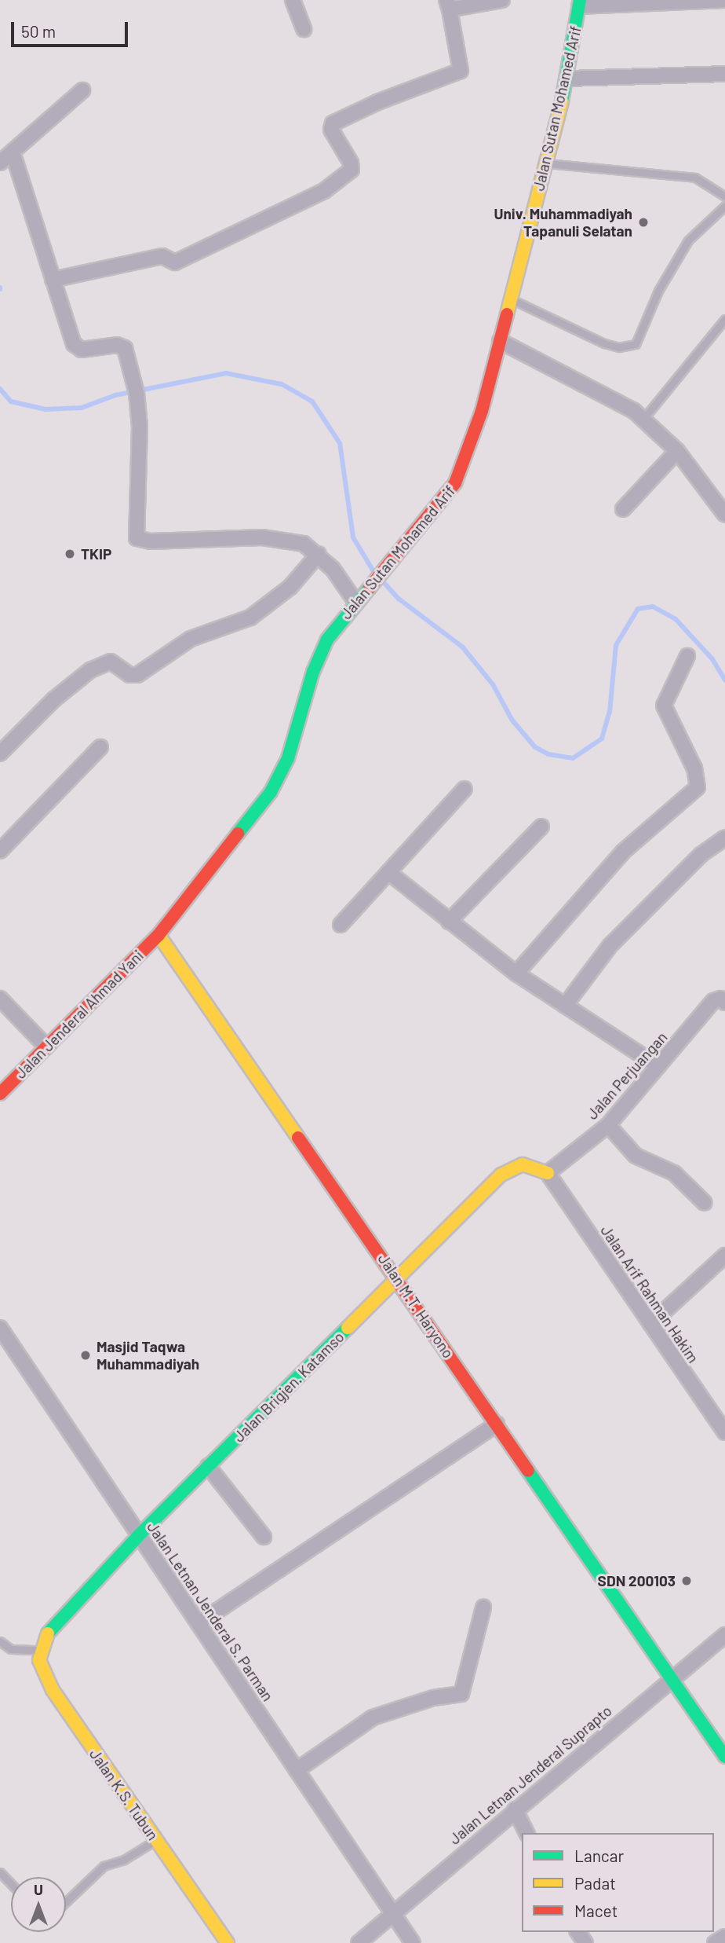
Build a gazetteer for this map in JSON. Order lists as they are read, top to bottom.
{
  "streets": {
    "street": [
      "Jalan Sutan Mohamed Arif",
      "Jalan Jenderal Ahmad Yani",
      "Jalan Perjuangan",
      "Jalan Arif Rahman Hakim",
      "Jalan M.T. Haryono",
      "Jalan Brigjen. Katamso",
      "Jalan Letnan Jenderal S. Parman",
      "Jalan Letnan Jenderal Suprapto",
      "Jalan K.S. Tubun"
    ]
  },
  "crossings": [
    ["Jalan Sutan Mohamed Arif", "Jalan Jenderal Ahmad Yani"],
    ["Jalan Sutan Mohamed Arif", "Jalan M.T. Haryono"],
    ["Jalan Jenderal Ahmad Yani", "Jalan M.T. Haryono"],
    ["Jalan Perjuangan", "Jalan Arif Rahman Hakim"],
    ["Jalan Perjuangan", "Jalan Brigjen. Katamso"],
    ["Jalan Arif Rahman Hakim", "Jalan Brigjen. Katamso"],
    ["Jalan M.T. Haryono", "Jalan Brigjen. Katamso"],
    ["Jalan M.T. Haryono", "Jalan Letnan Jenderal Suprapto"],
    ["Jalan Brigjen. Katamso", "Jalan Letnan Jenderal S. Parman"],
    ["Jalan Brigjen. Katamso", "Jalan K.S. Tubun"],
    ["Jalan Letnan Jenderal S. Parman", "Jalan Letnan Jenderal Suprapto"]
  ],
  "places": [
    "Univ. Muhammadiyah Tapanuli Selatan",
    "TKIP",
    "Masjid Taqwa Muhammadiyah",
    "SDN 200103"
  ],
  "legend": ["Lancar", "Padat", "Macet"],
  "scale_bar": "50 m",
  "north": "top"
}
